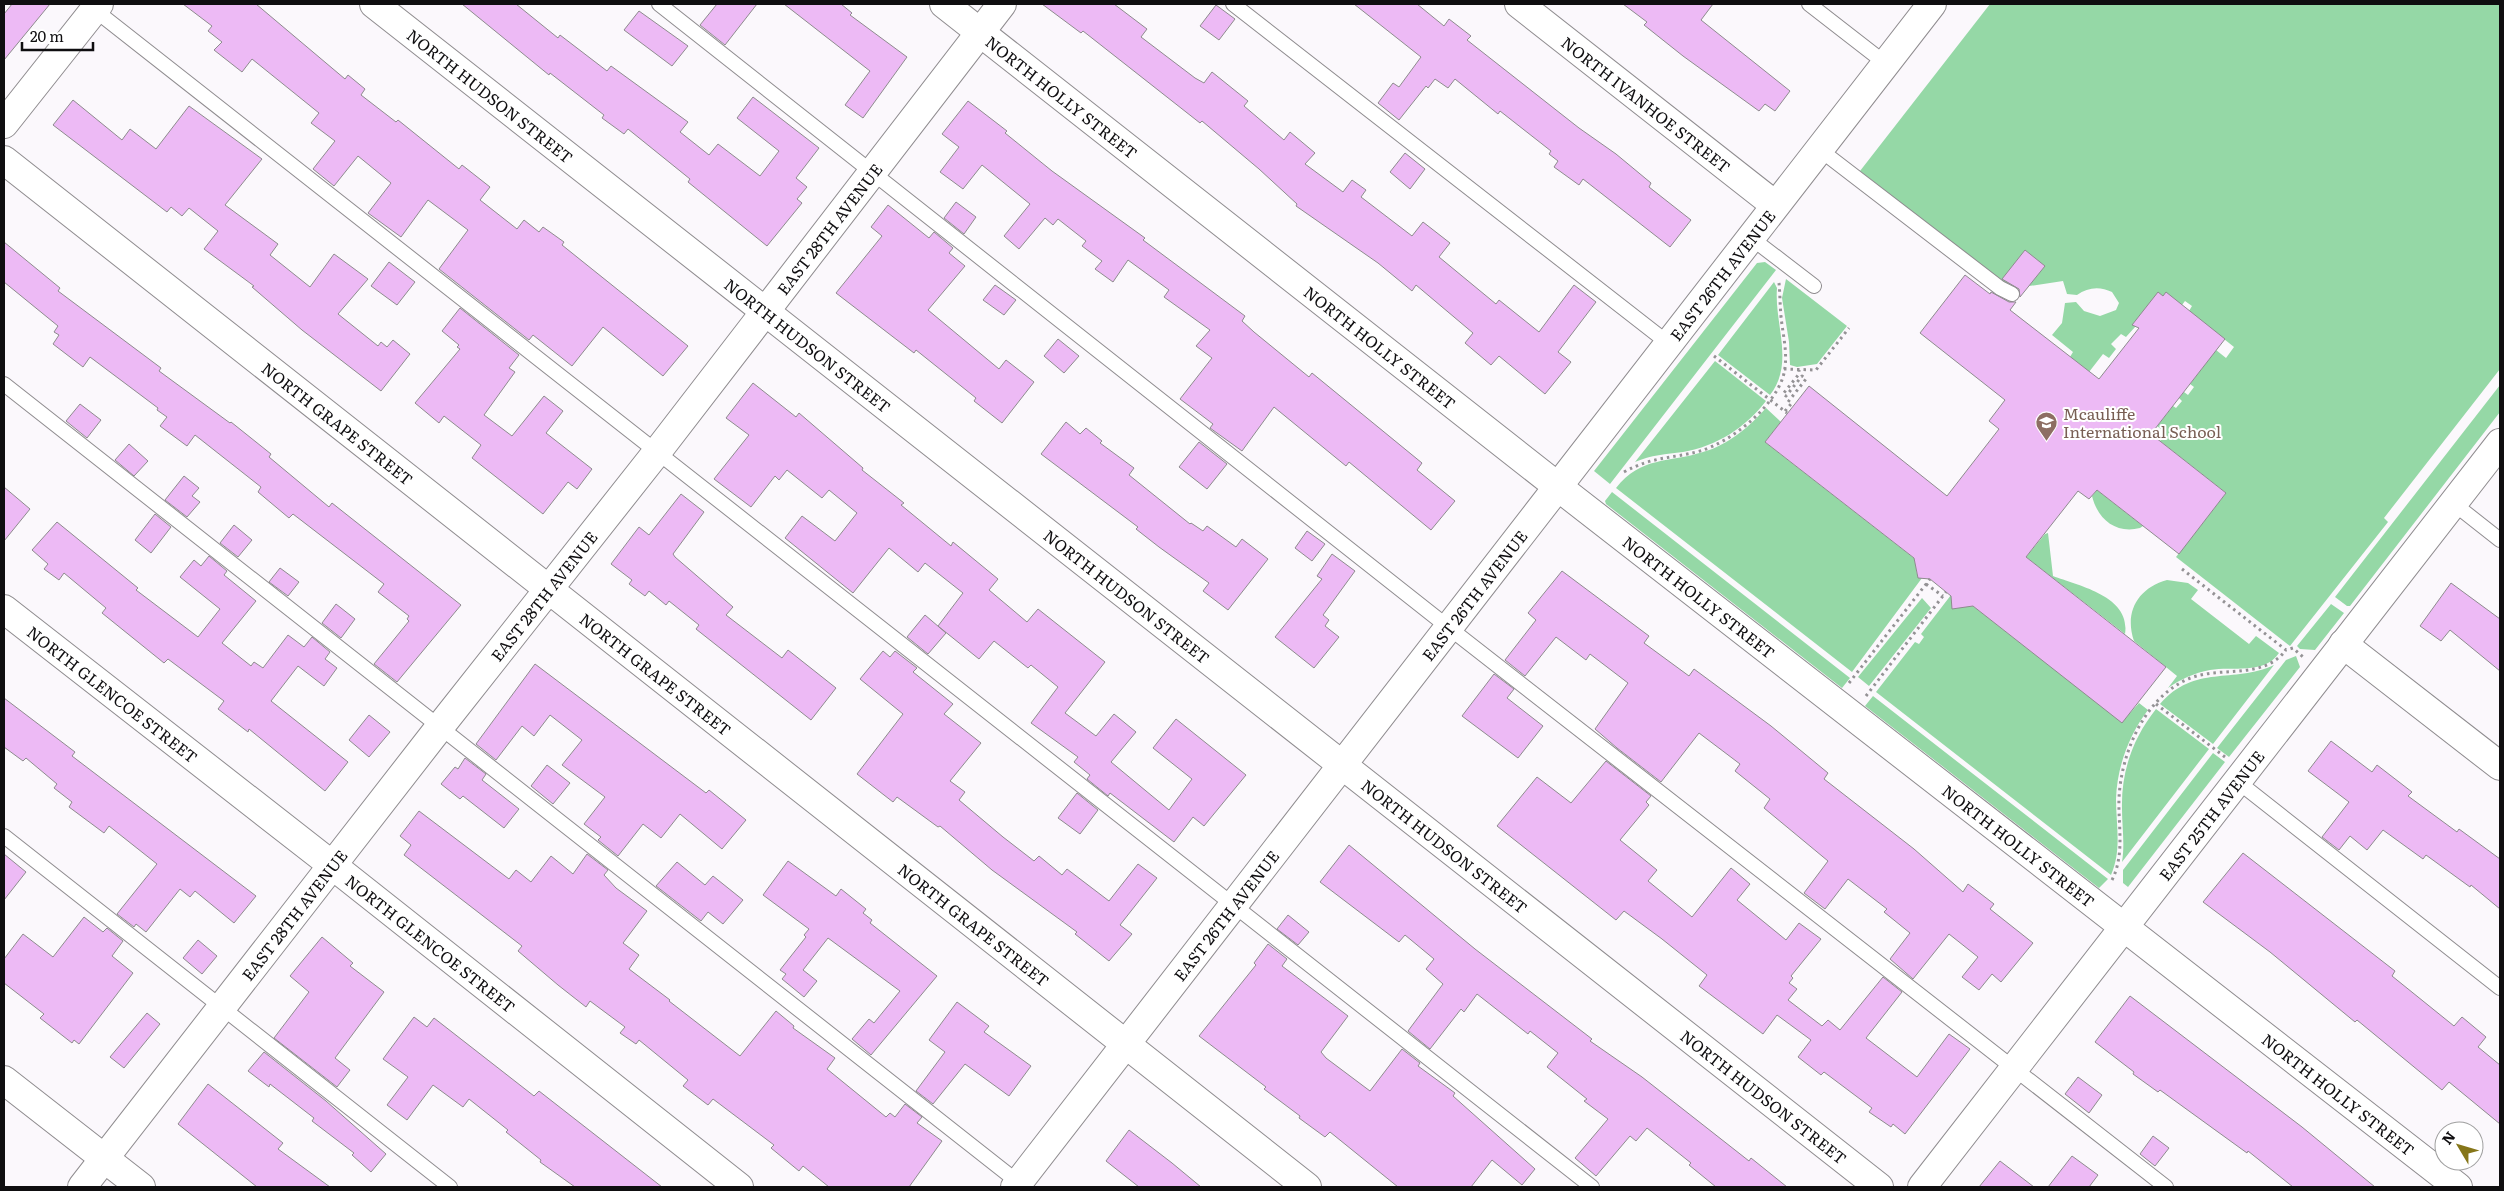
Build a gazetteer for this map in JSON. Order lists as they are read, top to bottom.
{
  "streets": {
    "street": [
      "NORTH HUDSON STREET",
      "NORTH HOLLY STREET",
      "NORTH IVANHOE STREET",
      "EAST 28TH AVENUE",
      "EAST 26TH AVENUE",
      "NORTH GRAPE STREET",
      "NORTH GLENCOE STREET",
      "EAST 25TH AVENUE"
    ]
  },
  "crossings": [
    ["NORTH HUDSON STREET", "EAST 28TH AVENUE"],
    ["NORTH HUDSON STREET", "EAST 26TH AVENUE"],
    ["NORTH HOLLY STREET", "EAST 28TH AVENUE"],
    ["NORTH HOLLY STREET", "EAST 26TH AVENUE"],
    ["NORTH HOLLY STREET", "EAST 25TH AVENUE"],
    ["NORTH IVANHOE STREET", "EAST 26TH AVENUE"],
    ["EAST 28TH AVENUE", "NORTH GRAPE STREET"],
    ["EAST 28TH AVENUE", "NORTH GLENCOE STREET"],
    ["EAST 26TH AVENUE", "NORTH GRAPE STREET"]
  ],
  "places": {
    "school or university": ["Mcauliffe International School"]
  },
  "scale_bar": "20 m",
  "north": "top left"
}
